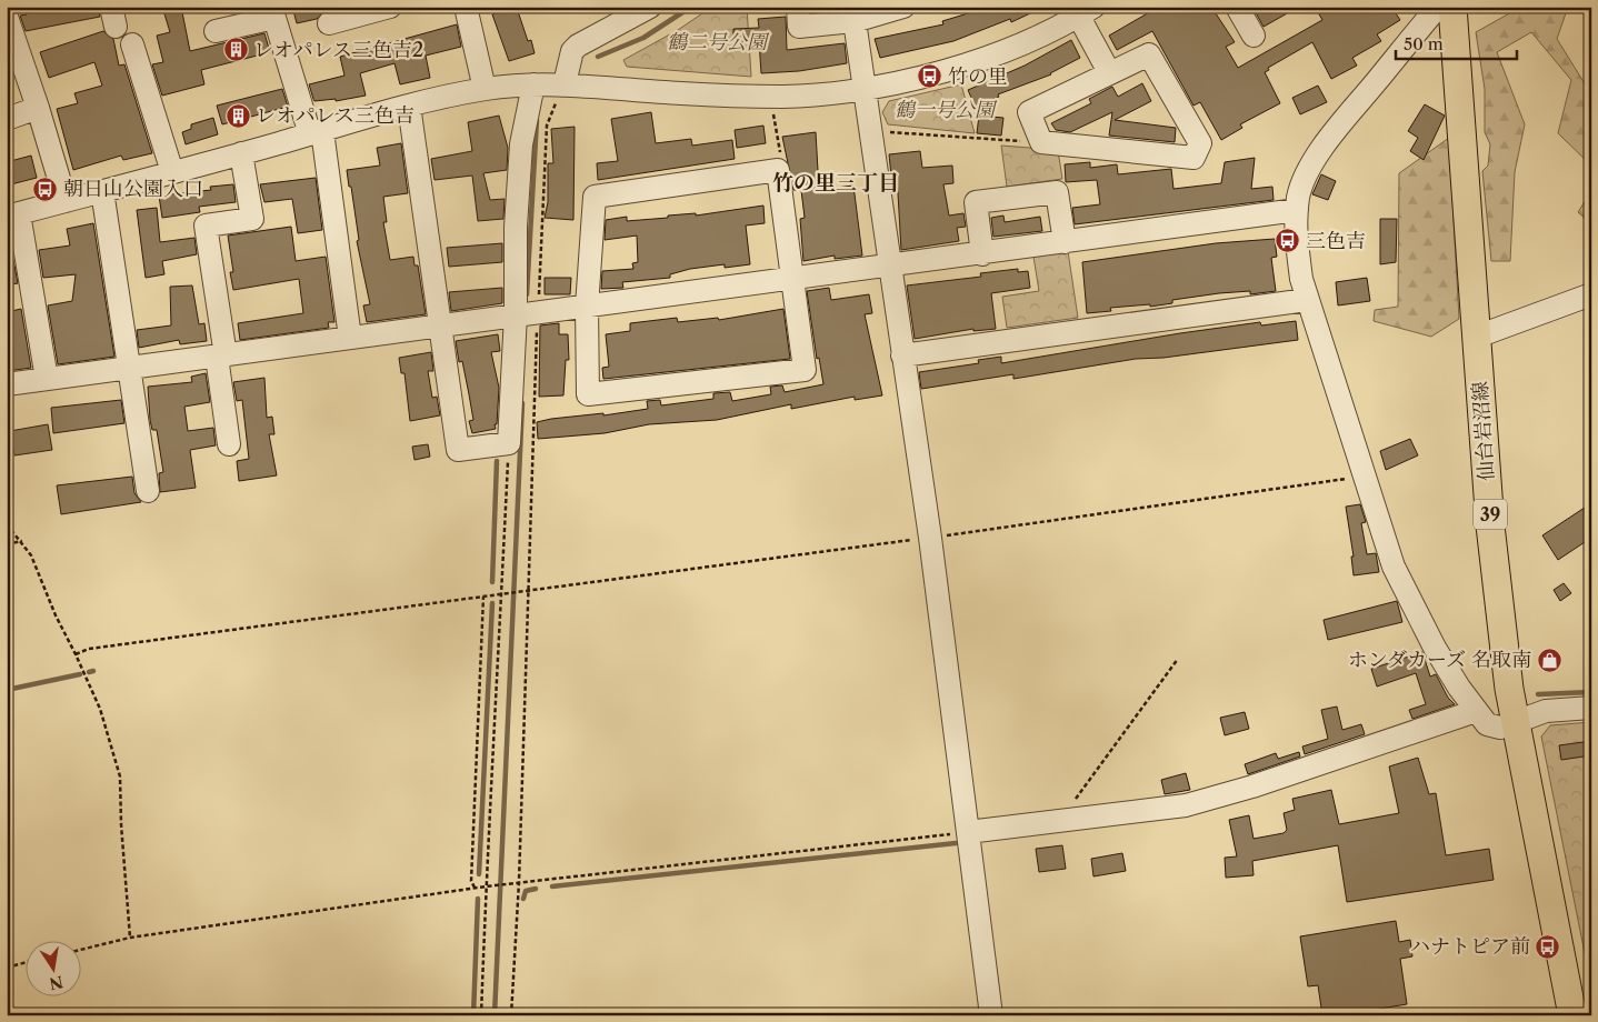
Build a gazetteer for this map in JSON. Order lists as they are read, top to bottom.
{
  "streets": {
    "main road": ["仙台岩沼線", "39"]
  },
  "districts": ["竹の里三丁目"],
  "parks": ["鶴二号公園", "鶴一号公園"],
  "places": {
    "building": ["レオパレス三色吉2", "レオパレス三色吉"],
    "bus stop": [
      "竹の里",
      "朝日山公園入口",
      "三色吉",
      "ハナトピア前"
    ],
    "shop": ["ホンダカーズ 名取南"]
  },
  "scale_bar": "50 m",
  "north": "bottom"
}
